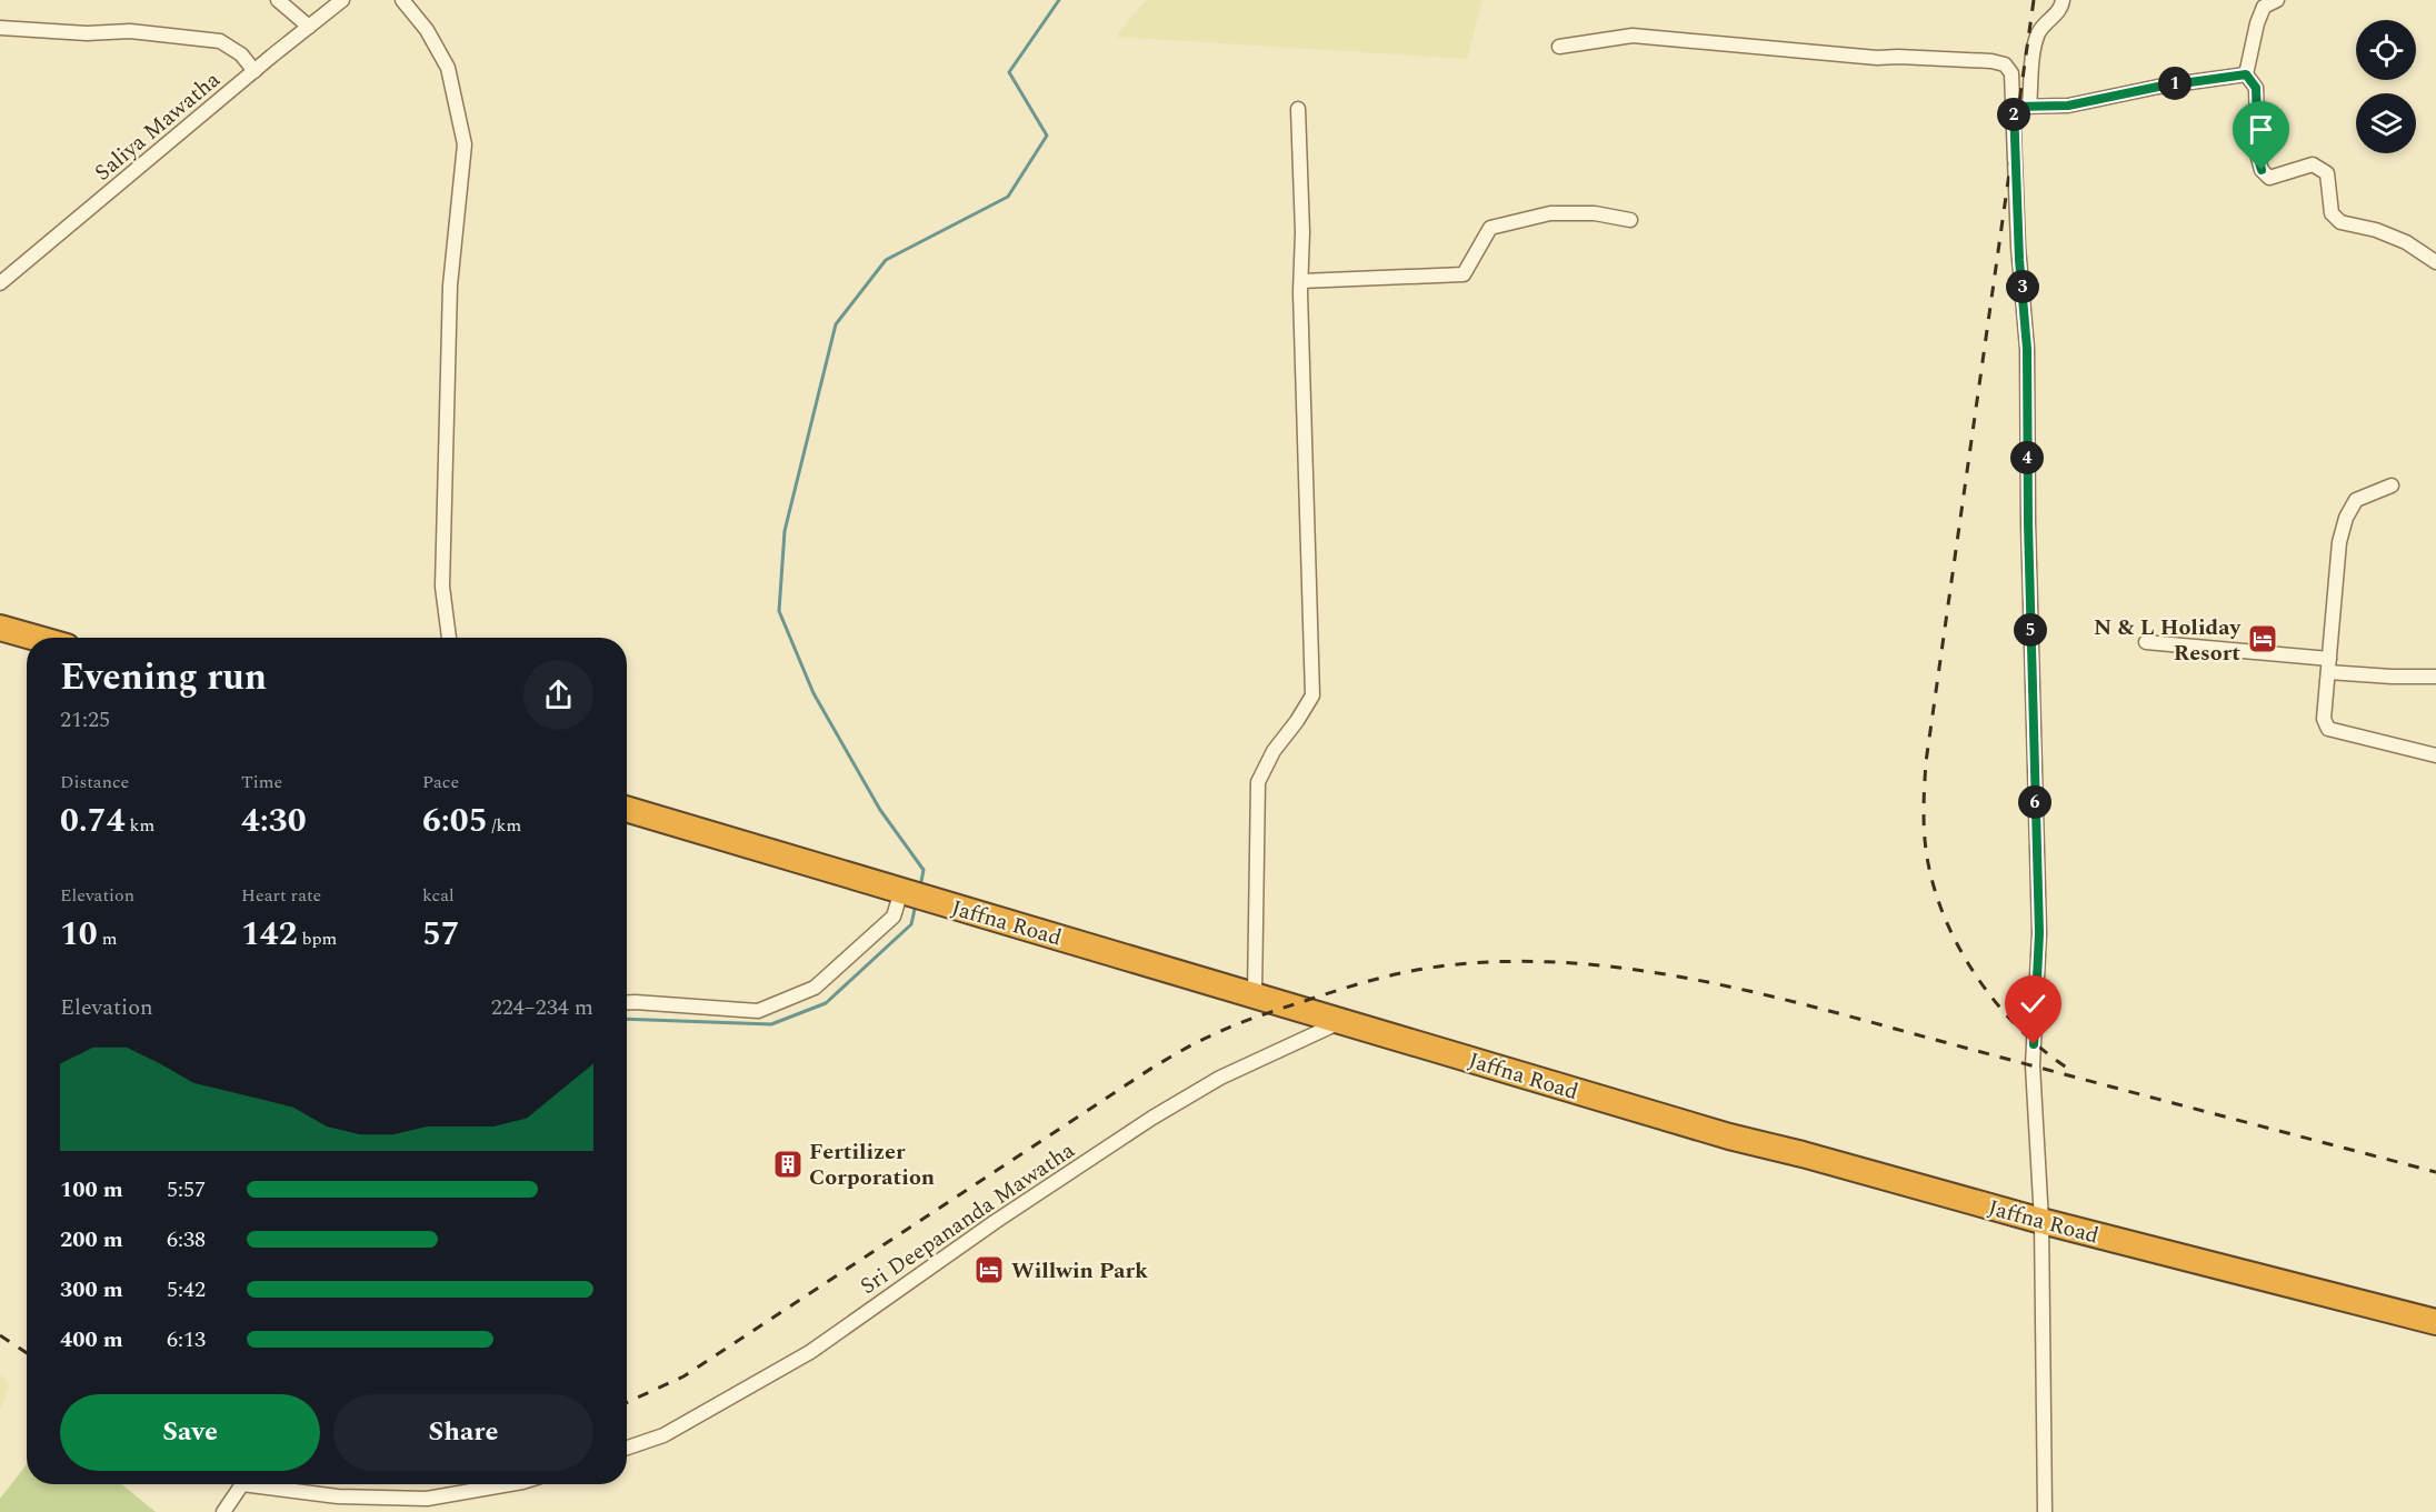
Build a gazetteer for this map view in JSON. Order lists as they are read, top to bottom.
{
  "streets": {
    "highway": ["Jaffna Road"],
    "street": ["Saliya Mawatha", "Sri Deepananda Mawatha"]
  },
  "crossings": [
    ["Jaffna Road", "Sri Deepananda Mawatha"]
  ],
  "places": {
    "hotel": ["N & L Holiday Resort", "Willwin Park"],
    "building": ["Fertilizer Corporation"]
  },
  "page": {
    "pins": [
      "1",
      "2",
      "3",
      "4",
      "5",
      "6"
    ],
    "heading": ["Evening run", "21:25"],
    "stats": [
      ["Distance", "0.74 km"],
      ["Time", "4:30"],
      ["Pace", "6:05 /km"],
      ["Elevation", "10 m"],
      ["Heart rate", "142 bpm"],
      ["kcal", "57"]
    ],
    "chart": ["Elevation", "224–234 m"],
    "list": [
      {
        "name": "100 m",
        "note": "5:57"
      },
      {
        "name": "200 m",
        "note": "6:38"
      },
      {
        "name": "300 m",
        "note": "5:42"
      },
      {
        "name": "400 m",
        "note": "6:13"
      }
    ],
    "buttons": ["Save", "Share"]
  }
}
